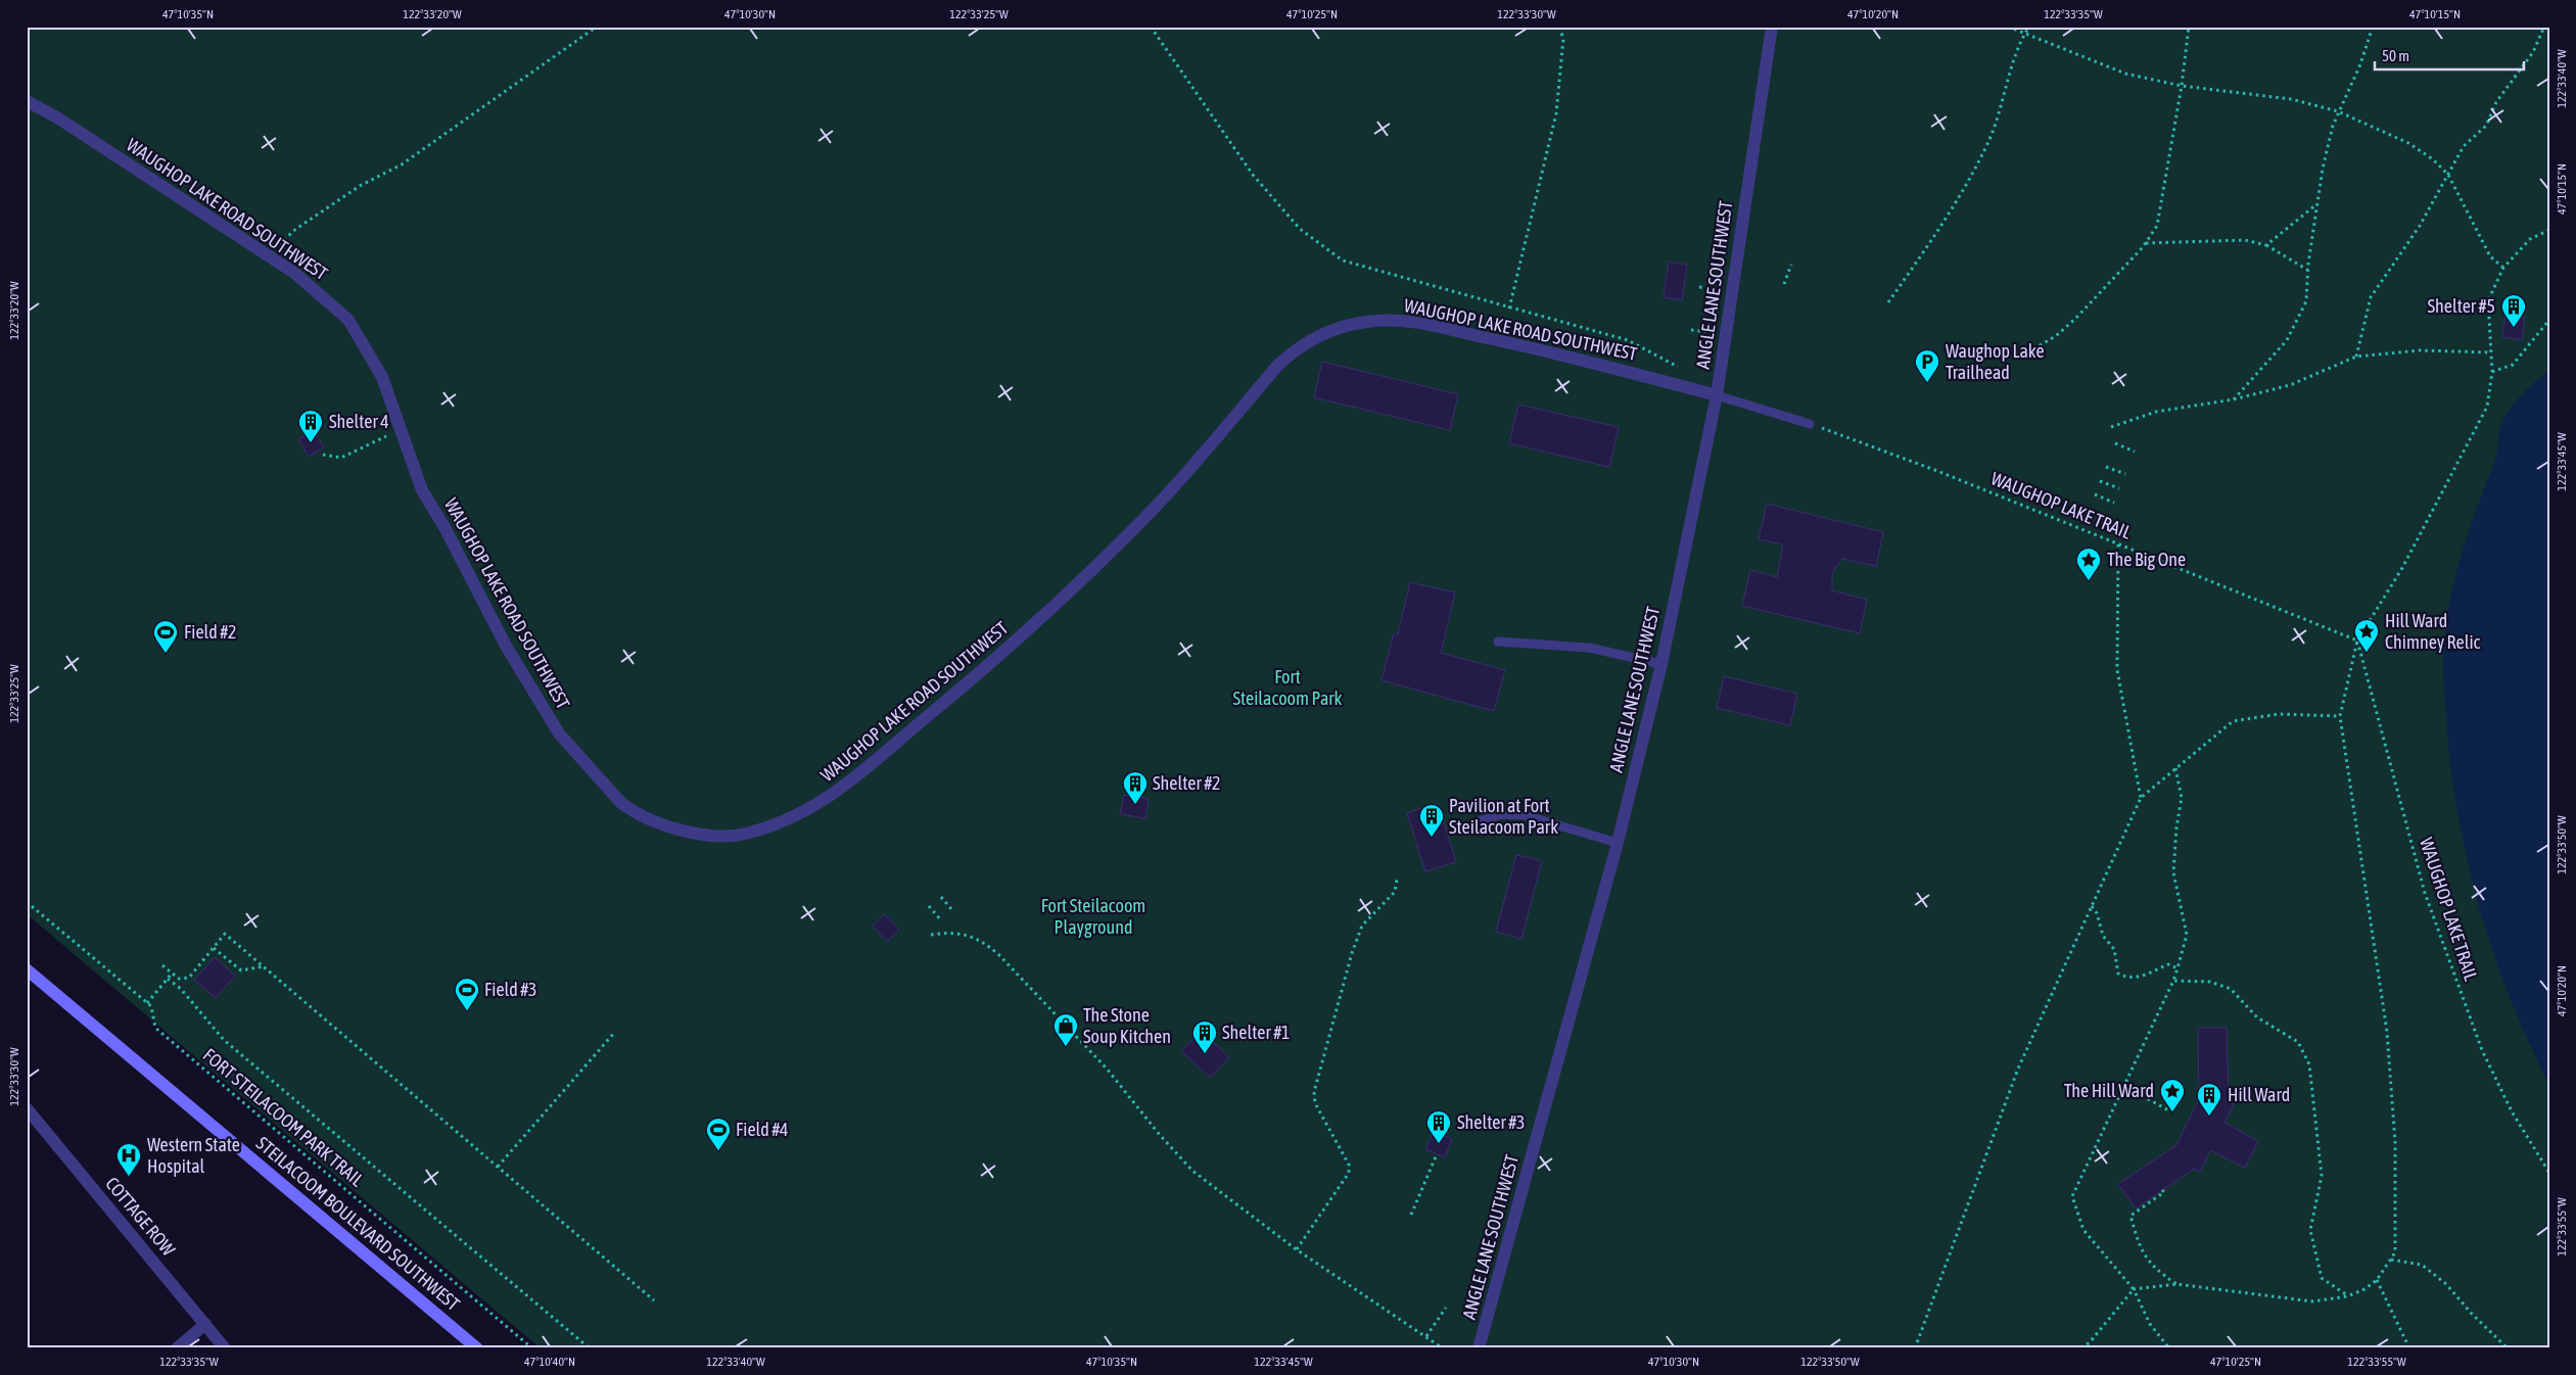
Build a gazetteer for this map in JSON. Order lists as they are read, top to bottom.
{
  "streets": {
    "main road": ["STEILACOOM BOULEVARD SOUTHWEST"],
    "street": ["WAUGHOP LAKE ROAD SOUTHWEST", "ANGLE LANE SOUTHWEST", "COTTAGE ROW"],
    "path": ["WAUGHOP LAKE TRAIL", "FORT STEILACOOM PARK TRAIL"]
  },
  "crossings": [
    ["WAUGHOP LAKE ROAD SOUTHWEST", "ANGLE LANE SOUTHWEST"],
    ["WAUGHOP LAKE ROAD SOUTHWEST", "WAUGHOP LAKE TRAIL"]
  ],
  "parks": ["Fort Steilacoom Park", "Fort Steilacoom Playground"],
  "places": {
    "building": [
      "Shelter #5",
      "Shelter 4",
      "Shelter #2",
      "Pavilion at Fort Steilacoom Park",
      "Shelter #1",
      "Hill Ward",
      "Shelter #3"
    ],
    "parking": ["Waughop Lake Trailhead"],
    "place": ["The Big One", "Hill Ward Chimney Relic", "The Hill Ward"],
    "sports": ["Field #2", "Field #3", "Field #4"],
    "shop": ["The Stone Soup Kitchen"],
    "hospital": ["Western State Hospital"]
  },
  "scale_bar": "50 m",
  "coordinates": [
    "47°10'35\"N",
    "122°33'20\"W",
    "47°10'30\"N",
    "122°33'25\"W",
    "47°10'25\"N",
    "122°33'30\"W",
    "47°10'20\"N",
    "122°33'35\"W",
    "47°10'15\"N",
    "122°33'40\"W",
    "122°33'45\"W",
    "122°33'50\"W",
    "122°33'55\"W",
    "47°10'40\"N"
  ]
}
